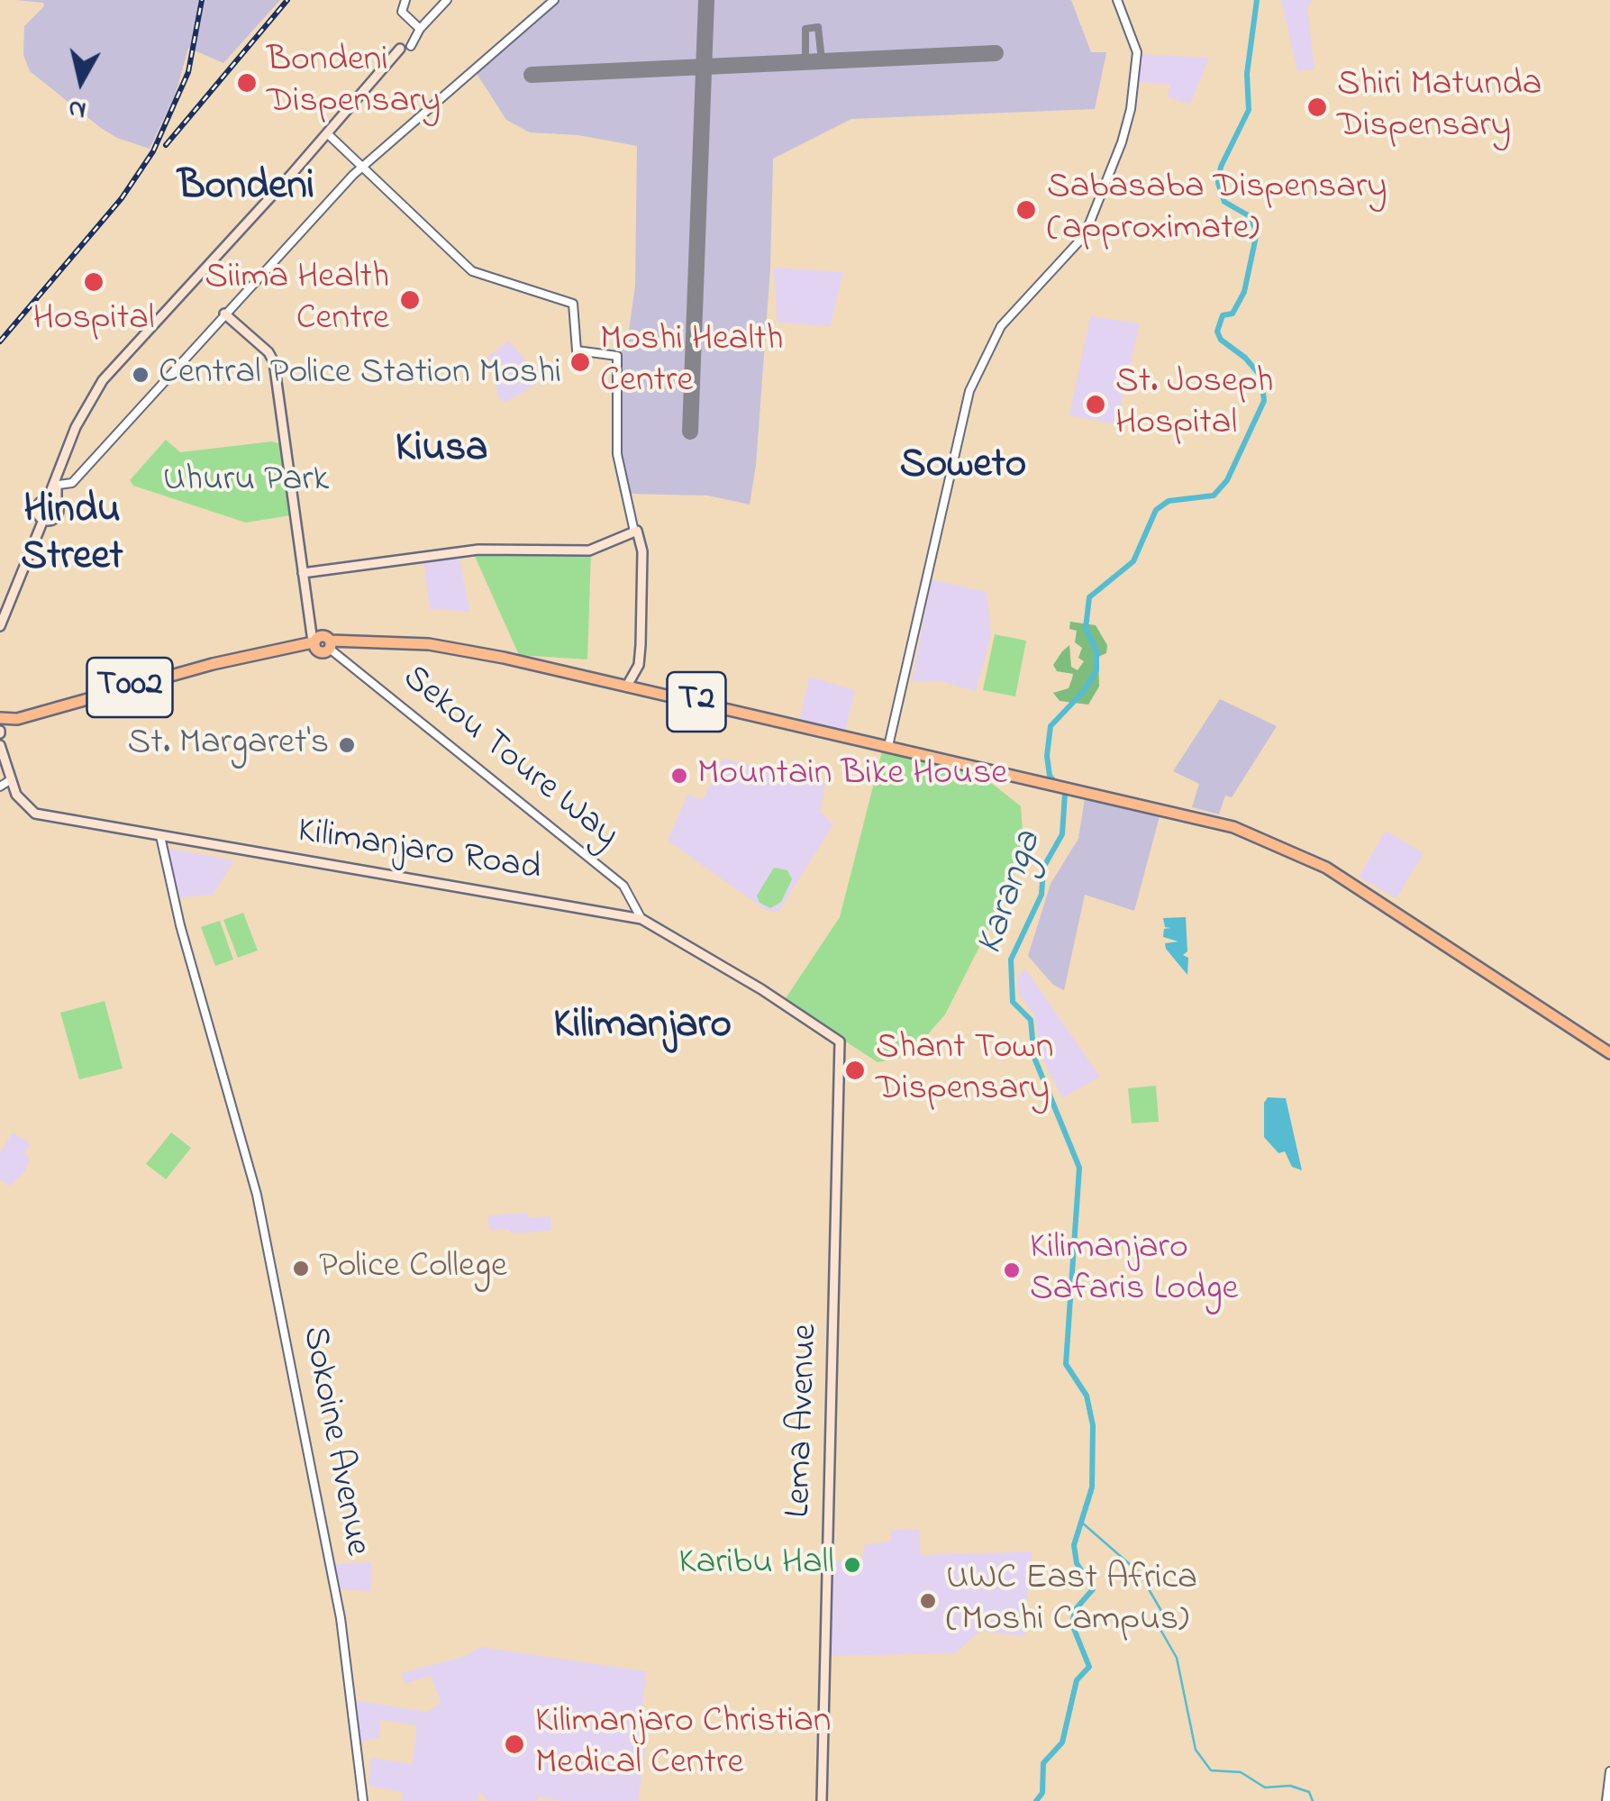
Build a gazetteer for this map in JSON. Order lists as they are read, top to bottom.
{
  "streets": {
    "highway": ["T002", "T2"],
    "main road": ["Kilimanjaro Road", "Lema Avenue"],
    "street": ["Sekou Toure Way", "Sokoine Avenue"]
  },
  "crossings": [
    ["T002", "T2"],
    ["T2", "Sekou Toure Way"],
    ["Sekou Toure Way", "Kilimanjaro Road"],
    ["Kilimanjaro Road", "Lema Avenue"],
    ["Kilimanjaro Road", "Sokoine Avenue"]
  ],
  "districts": [
    "Bondeni",
    "Kiusa",
    "Soweto",
    "Hindu Street",
    "Kilimanjaro"
  ],
  "water": ["Karanga"],
  "parks": ["Uhuru Park"],
  "places": [
    "Bondeni Dispensary",
    "Shiri Matunda Dispensary",
    "Sabasaba Dispensary (approximate)",
    "Hospital",
    "Siima Health Centre",
    "Moshi Health Centre",
    "Central Police Station Moshi",
    "St. Joseph Hospital",
    "St. Margaret's",
    "Mountain Bike House",
    "Shant Town Dispensary",
    "Police College",
    "Kilimanjaro Safaris Lodge",
    "Karibu Hall",
    "UWC East Africa (Moshi Campus)",
    "Kilimanjaro Christian Medical Centre"
  ],
  "north": "bottom"
}
